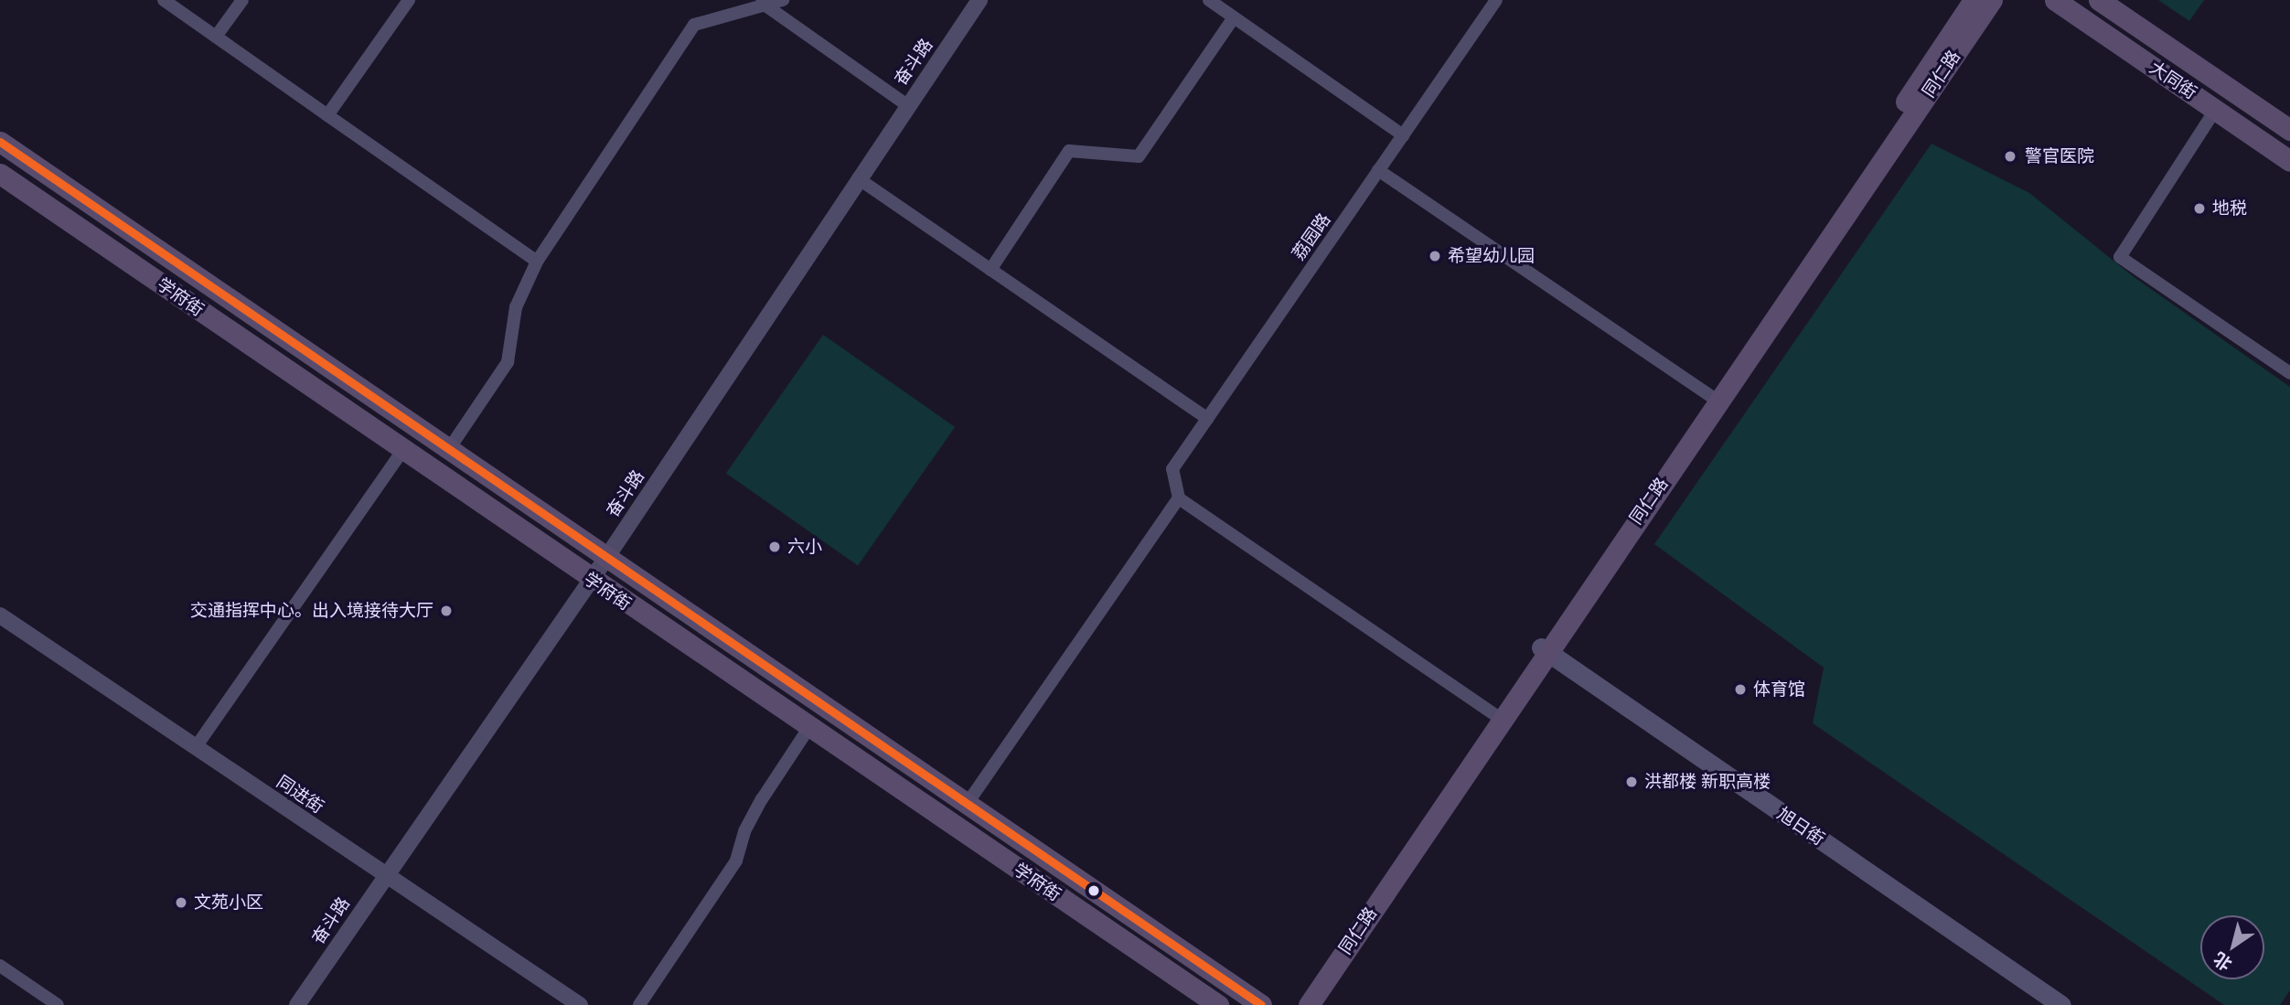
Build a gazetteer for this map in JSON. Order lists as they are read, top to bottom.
{
  "streets": {
    "main road": [
      "同仁路",
      "大同街",
      "学府街",
      "旭日街"
    ],
    "street": ["奋斗路", "荔园路", "同进街"]
  },
  "crossings": [
    ["奋斗路", "学府街"],
    ["奋斗路", "同进街"],
    ["同仁路", "旭日街"]
  ],
  "places": [
    "警官医院",
    "地税",
    "希望幼儿园",
    "六小",
    "交通指挥中心。出入境接待大厅",
    "体育馆",
    "洪都楼 新职高楼",
    "文苑小区"
  ],
  "north": "bottom left"
}
